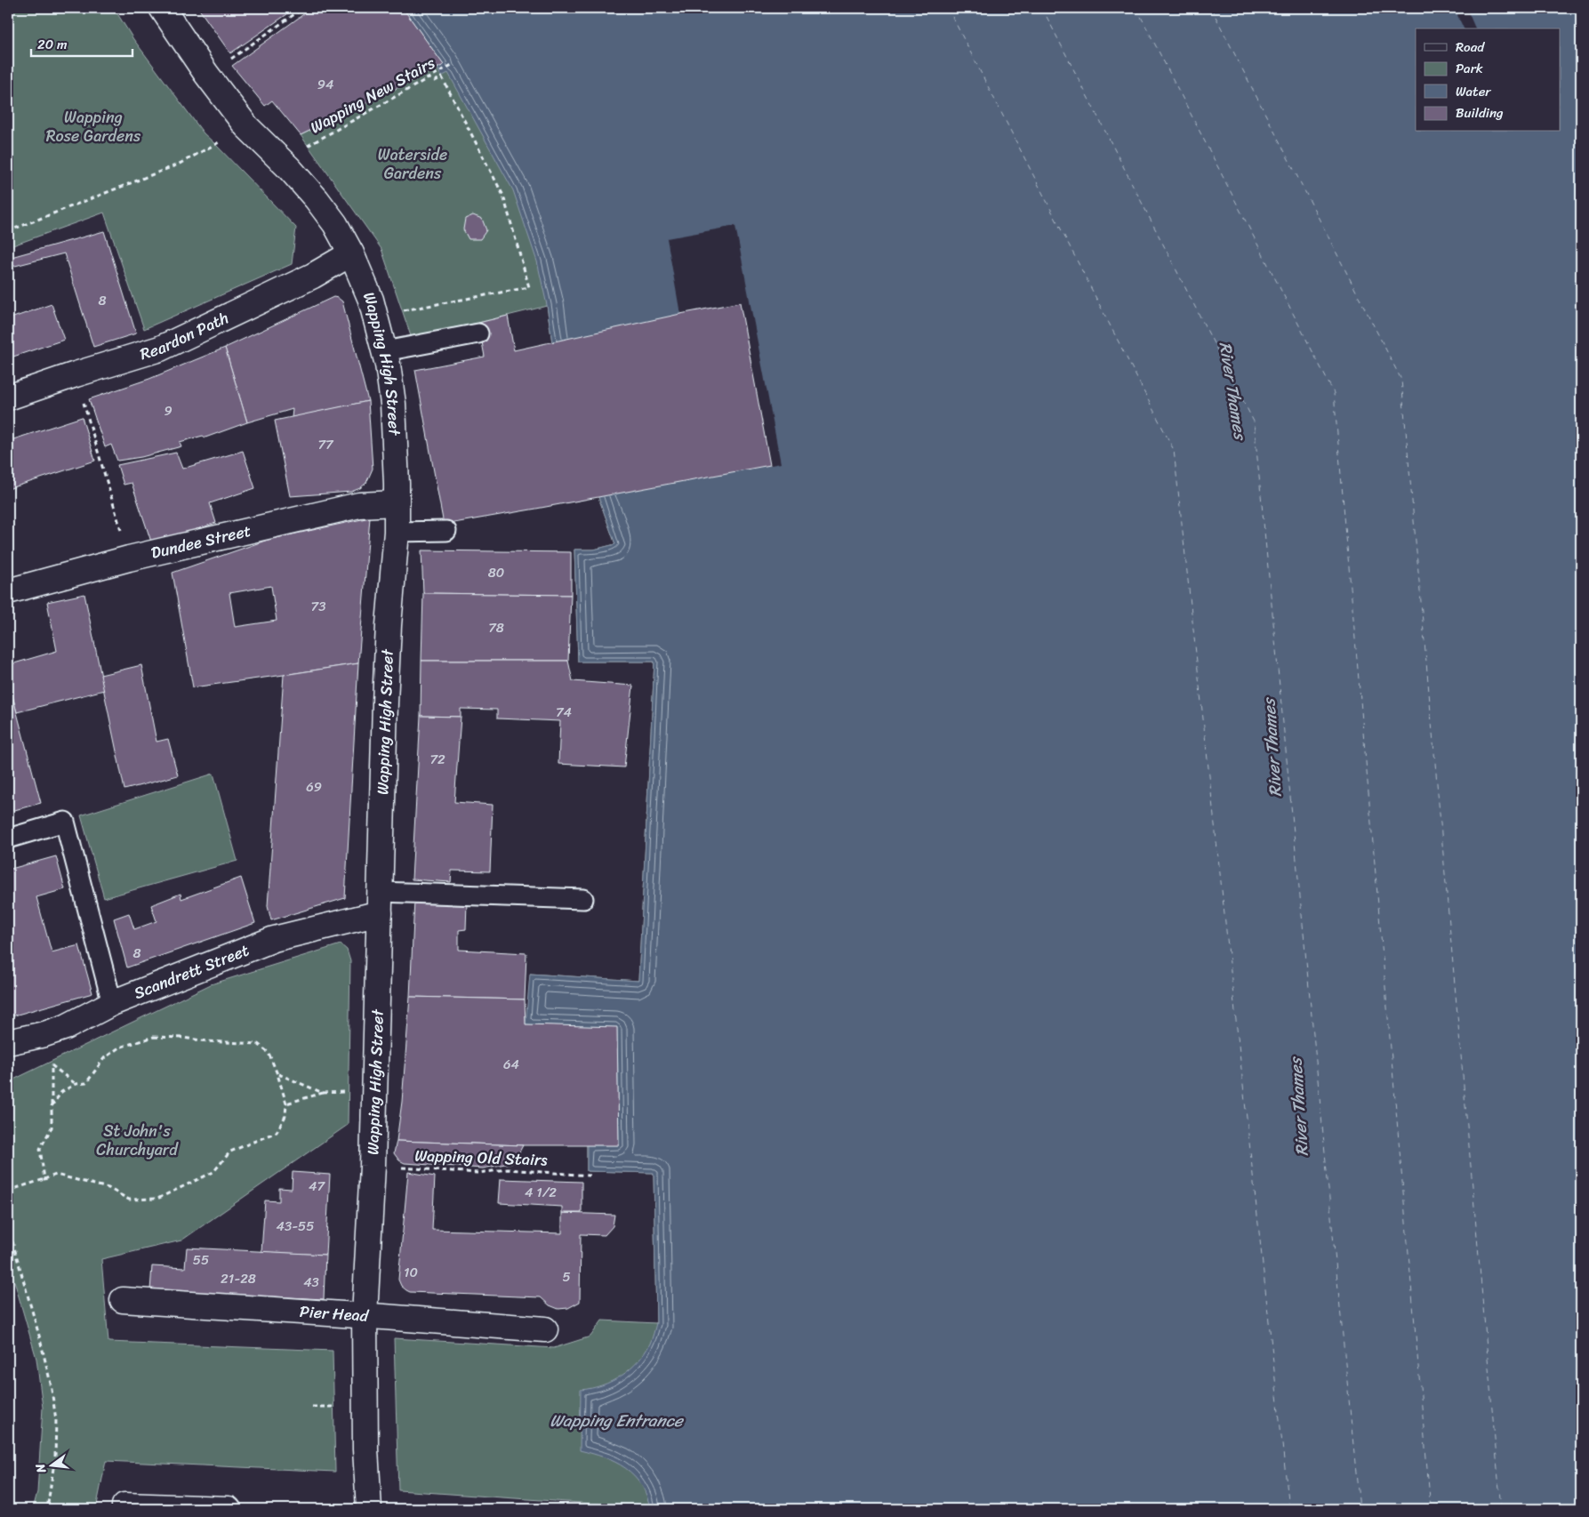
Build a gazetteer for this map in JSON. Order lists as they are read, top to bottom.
{
  "streets": {
    "street": [
      "Reardon Path",
      "Wapping High Street",
      "Dundee Street",
      "Scandrett Street",
      "Pier Head"
    ],
    "path": ["Wapping New Stairs", "Wapping Old Stairs"]
  },
  "crossings": [
    ["Reardon Path", "Wapping High Street"],
    ["Wapping High Street", "Dundee Street"],
    ["Wapping High Street", "Scandrett Street"],
    ["Wapping High Street", "Wapping Old Stairs"],
    ["Wapping High Street", "Pier Head"]
  ],
  "water": ["River Thames", "Wapping Entrance"],
  "parks": ["Wapping Rose Gardens", "Waterside Gardens", "St John's Churchyard"],
  "house_numbers": [
    "94",
    "8",
    "9",
    "77",
    "80",
    "73",
    "78",
    "74",
    "72",
    "69",
    "8",
    "64",
    "47",
    "4 1/2",
    "43-55",
    "55",
    "10",
    "5",
    "21-28",
    "43"
  ],
  "legend": [
    "Road",
    "Park",
    "Water",
    "Building"
  ],
  "scale_bar": "20 m",
  "north": "left"
}
